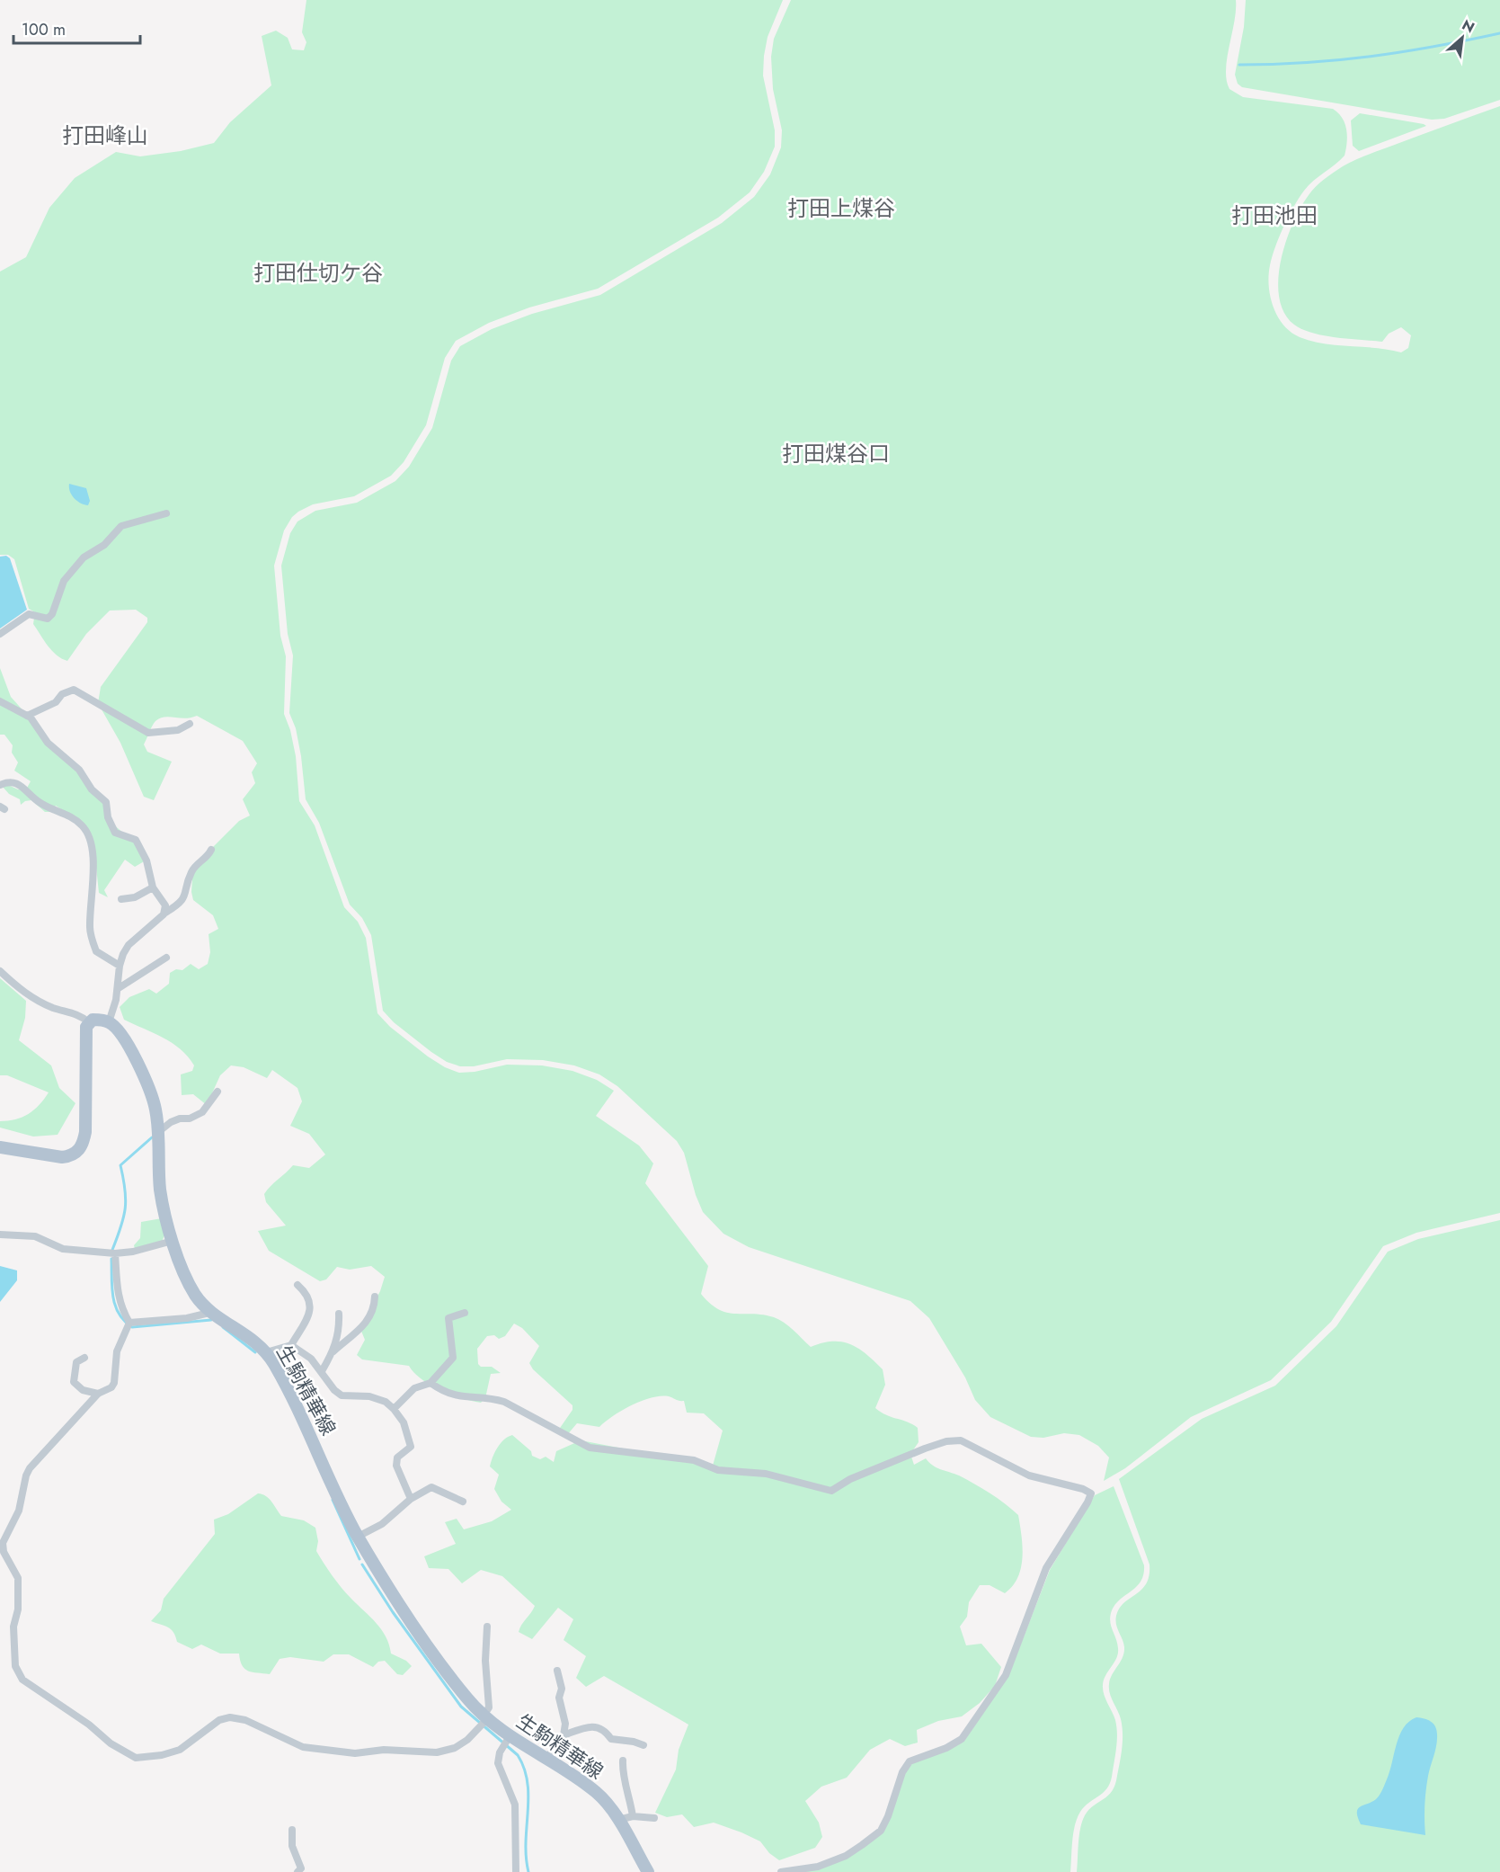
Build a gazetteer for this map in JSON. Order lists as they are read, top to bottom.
{
  "streets": {
    "main road": ["生駒精華線"]
  },
  "districts": [
    "打田峰山",
    "打田上煤谷",
    "打田池田",
    "打田仕切ケ谷",
    "打田煤谷口"
  ],
  "scale_bar": "100 m",
  "north": "top right"
}
